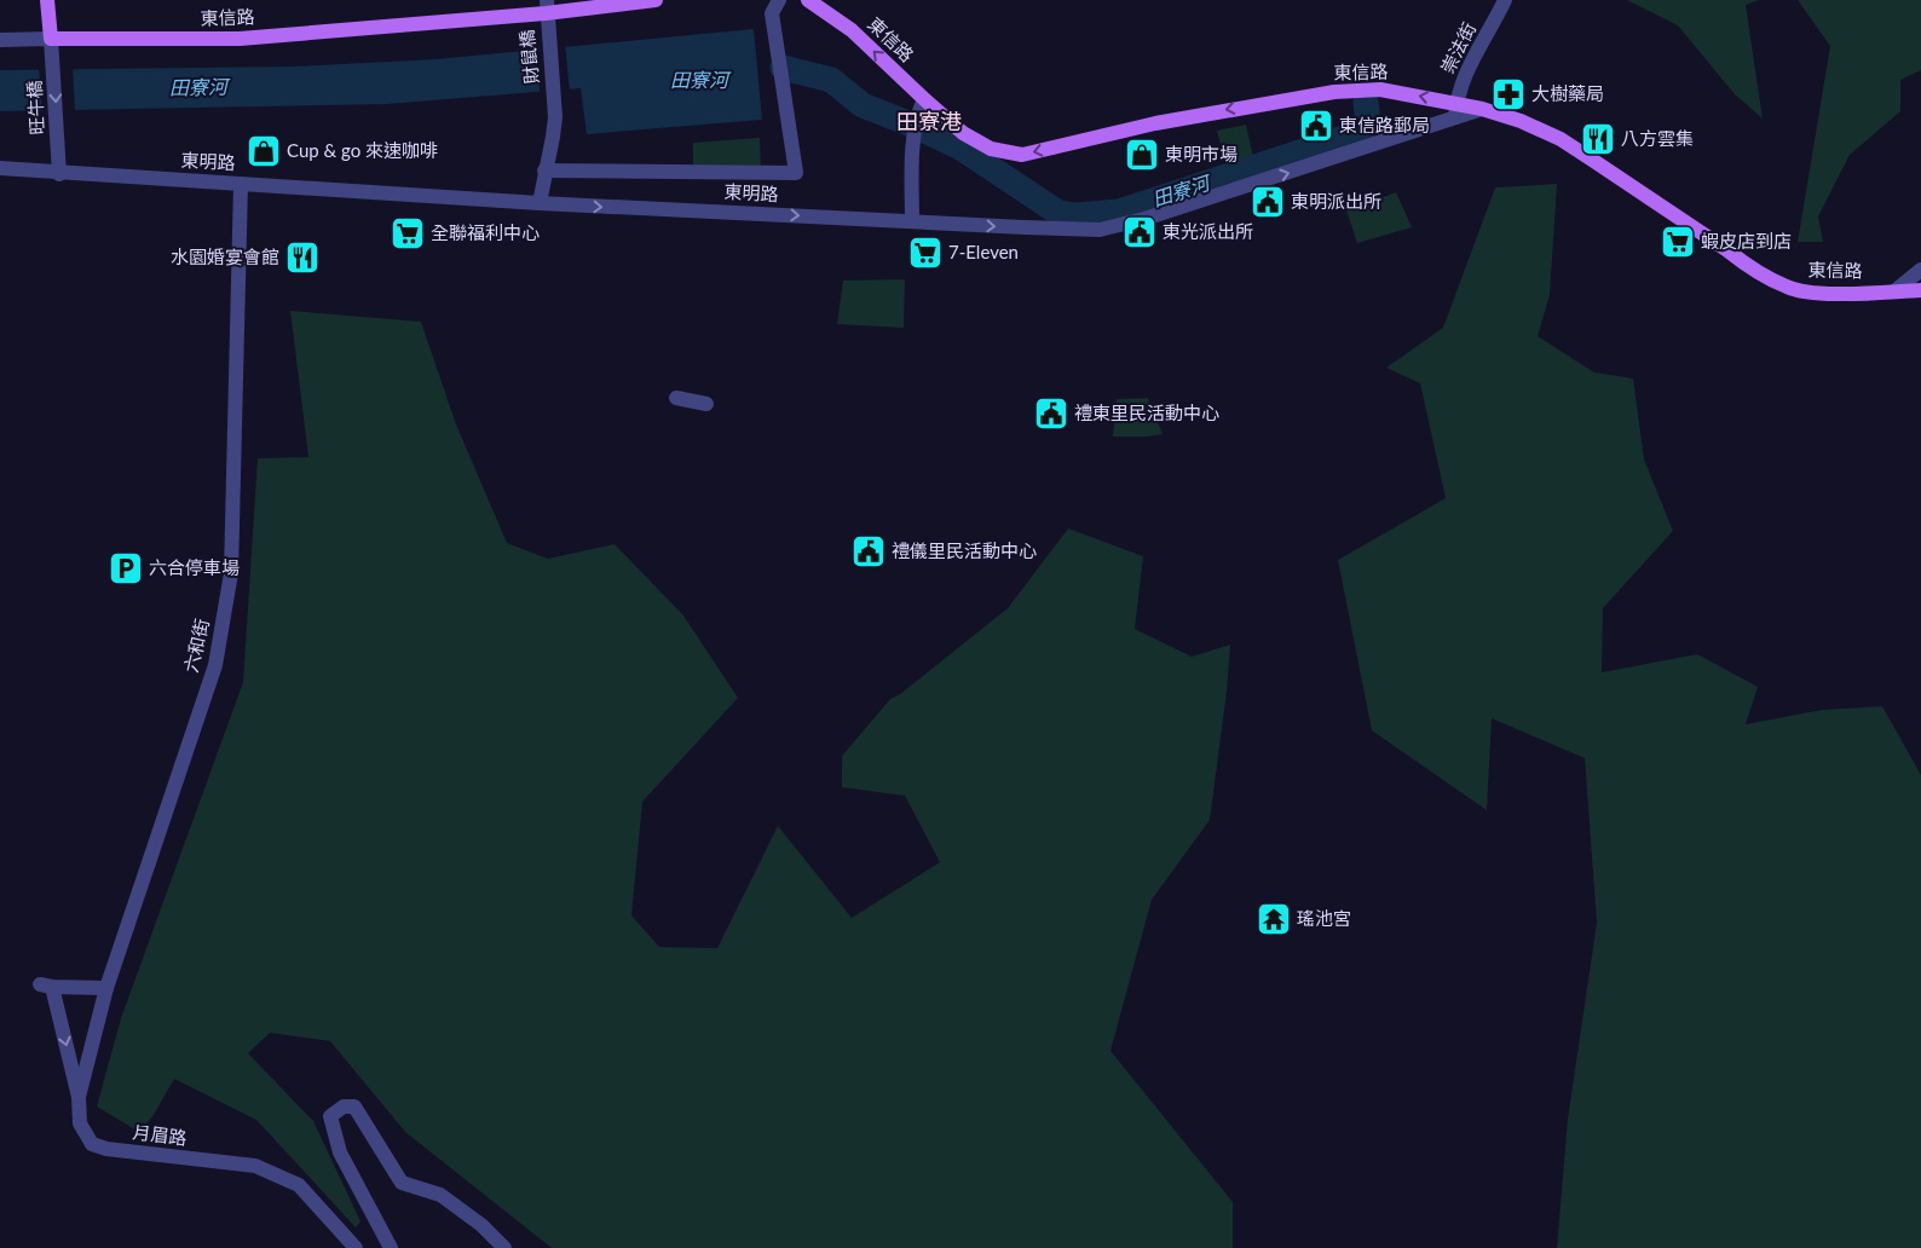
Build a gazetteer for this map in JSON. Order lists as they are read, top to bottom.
{
  "streets": {
    "main road": ["東信路"],
    "street": [
      "崇法街",
      "財鼠橋",
      "旺牛橋",
      "東明路",
      "六和街",
      "月眉路"
    ]
  },
  "crossings": [
    ["東信路", "崇法街"],
    ["東信路", "財鼠橋"],
    ["東信路", "旺牛橋"],
    ["東信路", "東明路"],
    ["崇法街", "東明路"],
    ["財鼠橋", "東明路"],
    ["旺牛橋", "東明路"],
    ["東明路", "六和街"],
    ["六和街", "月眉路"]
  ],
  "one_way": ["東信路", "旺牛橋", "東明路"],
  "districts": ["田寮港"],
  "water": ["田寮河"],
  "places": {
    "pharmacy": ["大樹藥局"],
    "public building": [
      "東信路郵局",
      "東明派出所",
      "東光派出所",
      "禮東里民活動中心",
      "禮儀里民活動中心"
    ],
    "restaurant": ["八方雲集", "水園婚宴會館"],
    "shop": ["Cup & go 來速咖啡", "東明市場"],
    "supermarket": ["全聯福利中心", "蝦皮店到店", "7-Eleven"],
    "parking": ["六合停車場"],
    "temple": ["瑤池宮"]
  }
}
